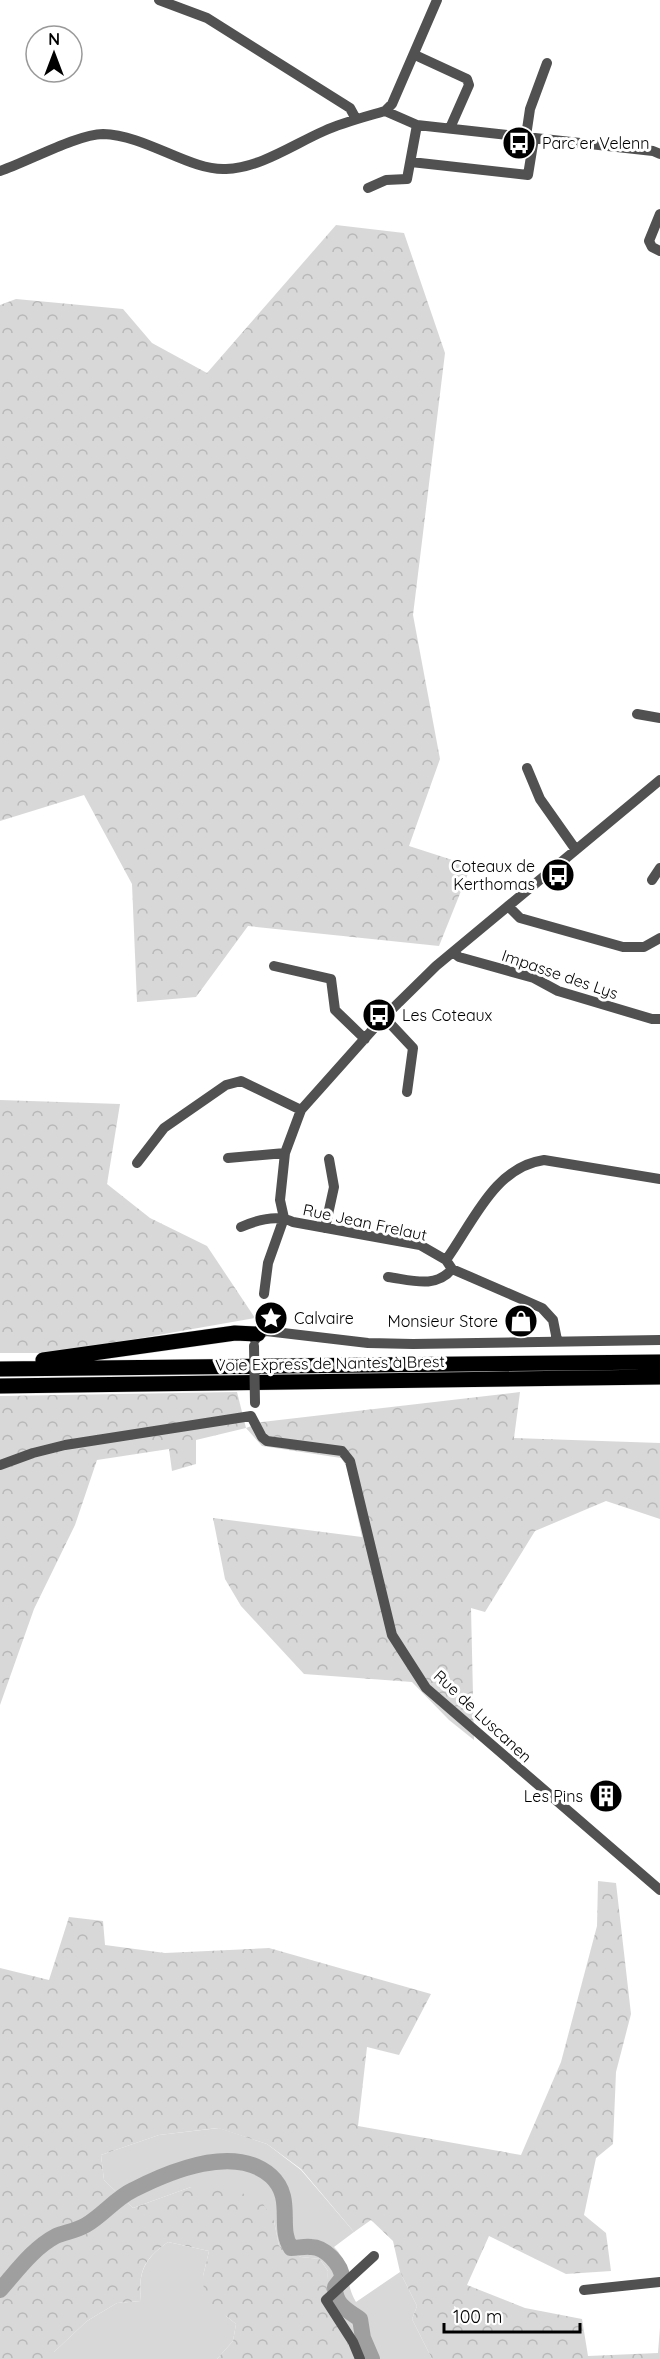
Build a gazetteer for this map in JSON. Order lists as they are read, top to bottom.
{
  "streets": {
    "highway": ["Voie Express de Nantes à Brest"],
    "street": ["Impasse des Lys", "Rue Jean Frelaut", "Rue de Luscanen"]
  },
  "places": {
    "bus stop": ["Parc er Velenn", "Coteaux de Kerthomas", "Les Coteaux"],
    "place": ["Calvaire"],
    "shop": ["Monsieur Store"],
    "building": ["Les Pins"]
  },
  "scale_bar": "100 m",
  "north": "top"
}
